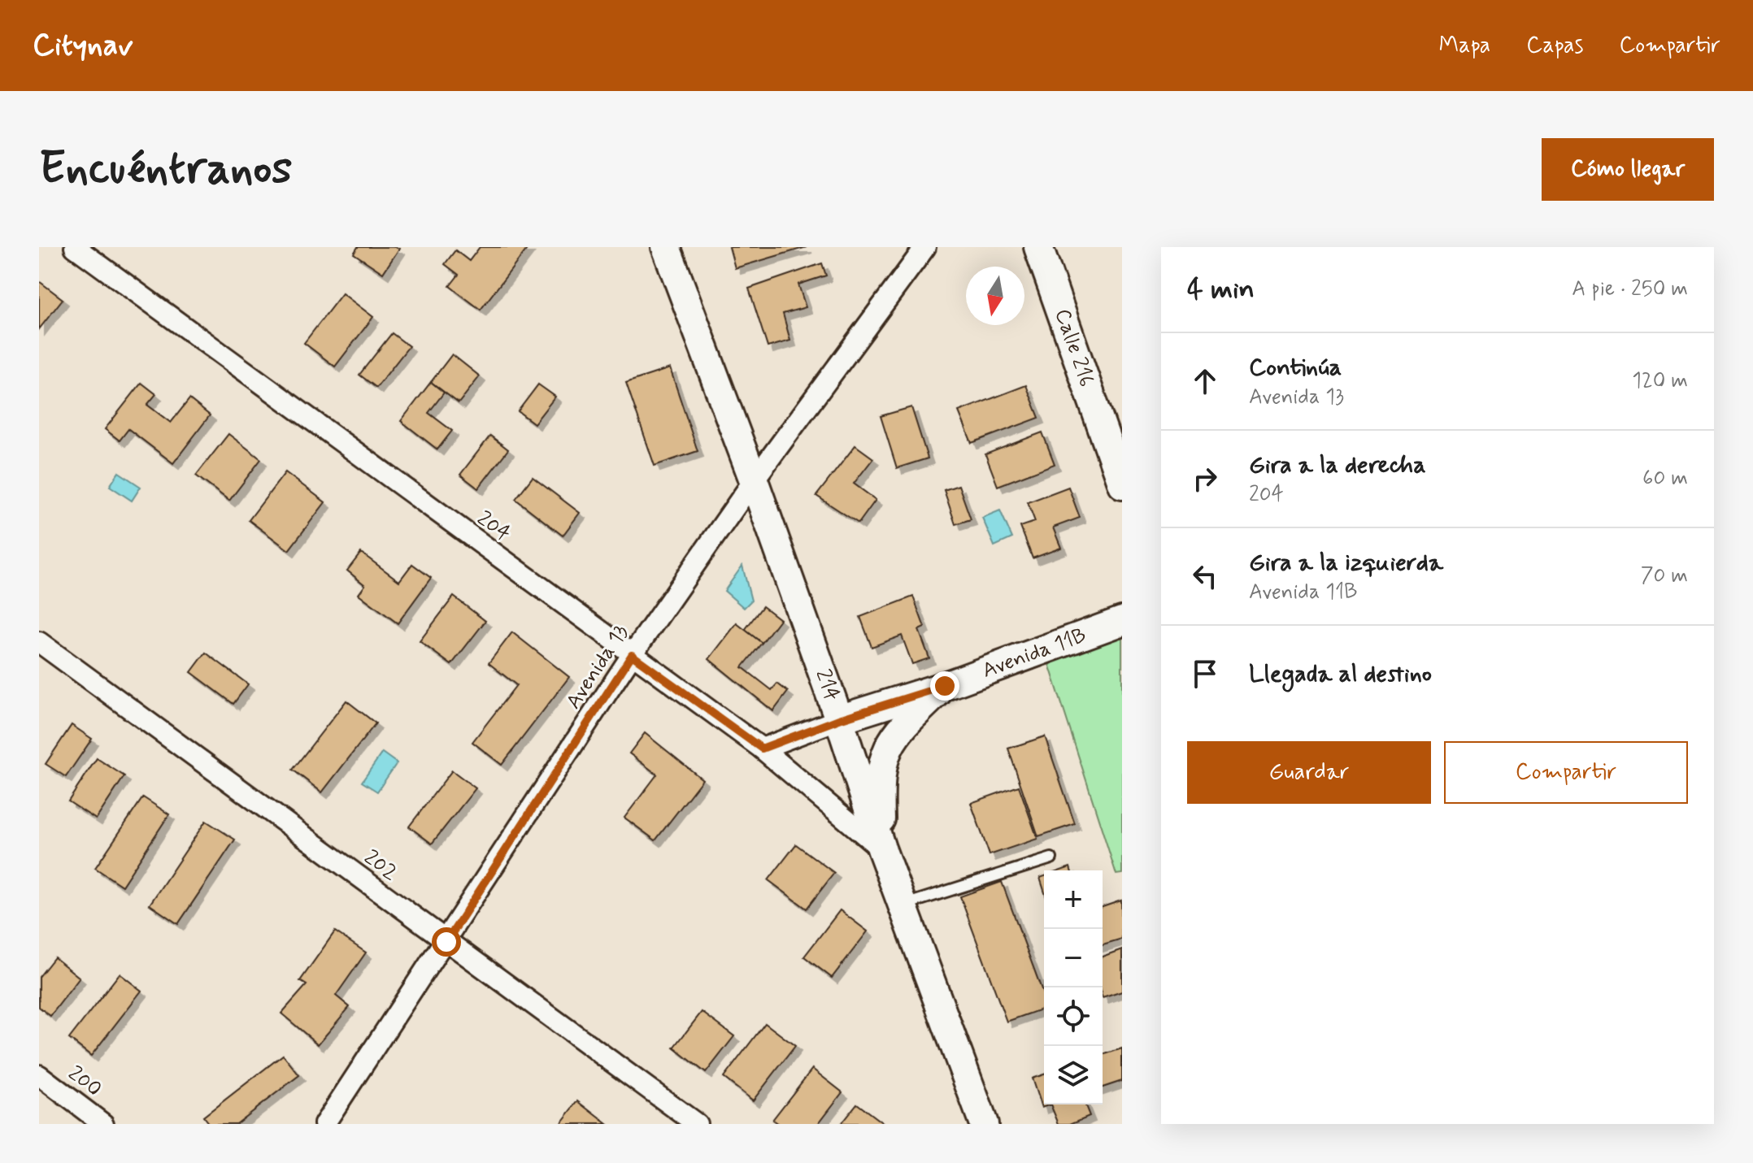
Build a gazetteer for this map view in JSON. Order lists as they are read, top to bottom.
{
  "streets": {
    "street": [
      "Calle 216",
      "204",
      "Avenida 11B",
      "Avenida 13",
      "214",
      "202",
      "200"
    ]
  },
  "crossings": [
    ["204", "Avenida 11B"],
    ["204", "Avenida 13"],
    ["204", "214"],
    ["Avenida 11B", "214"],
    ["Avenida 13", "214"],
    ["Avenida 13", "202"]
  ],
  "north": "bottom",
  "page": {
    "header": "Citynav",
    "nav": ["Mapa", "Capas", "Compartir"],
    "buttons": [
      "Cómo llegar",
      ["Guardar", "Compartir"]
    ],
    "title": "Encuéntranos",
    "heading": ["4 min", "A pie · 250 m"],
    "list": [
      ["Continúa", "Avenida 13", "120 m"],
      ["Gira a la derecha", "204", "60 m"],
      ["Gira a la izquierda", "Avenida 11B", "70 m"],
      "Llegada al destino"
    ],
    "map_buttons": ["+", "−"]
  }
}
